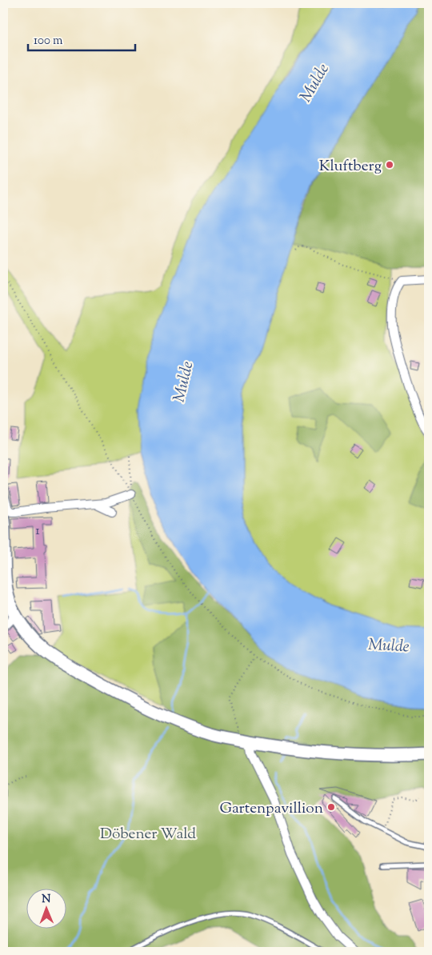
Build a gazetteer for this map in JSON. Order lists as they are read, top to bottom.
{
  "water": ["Mulde"],
  "parks": ["Döbener Wald"],
  "places": ["Kluftberg", "Gartenpavillion"],
  "house_numbers": ["1"],
  "scale_bar": "100 m",
  "north": "top"
}
